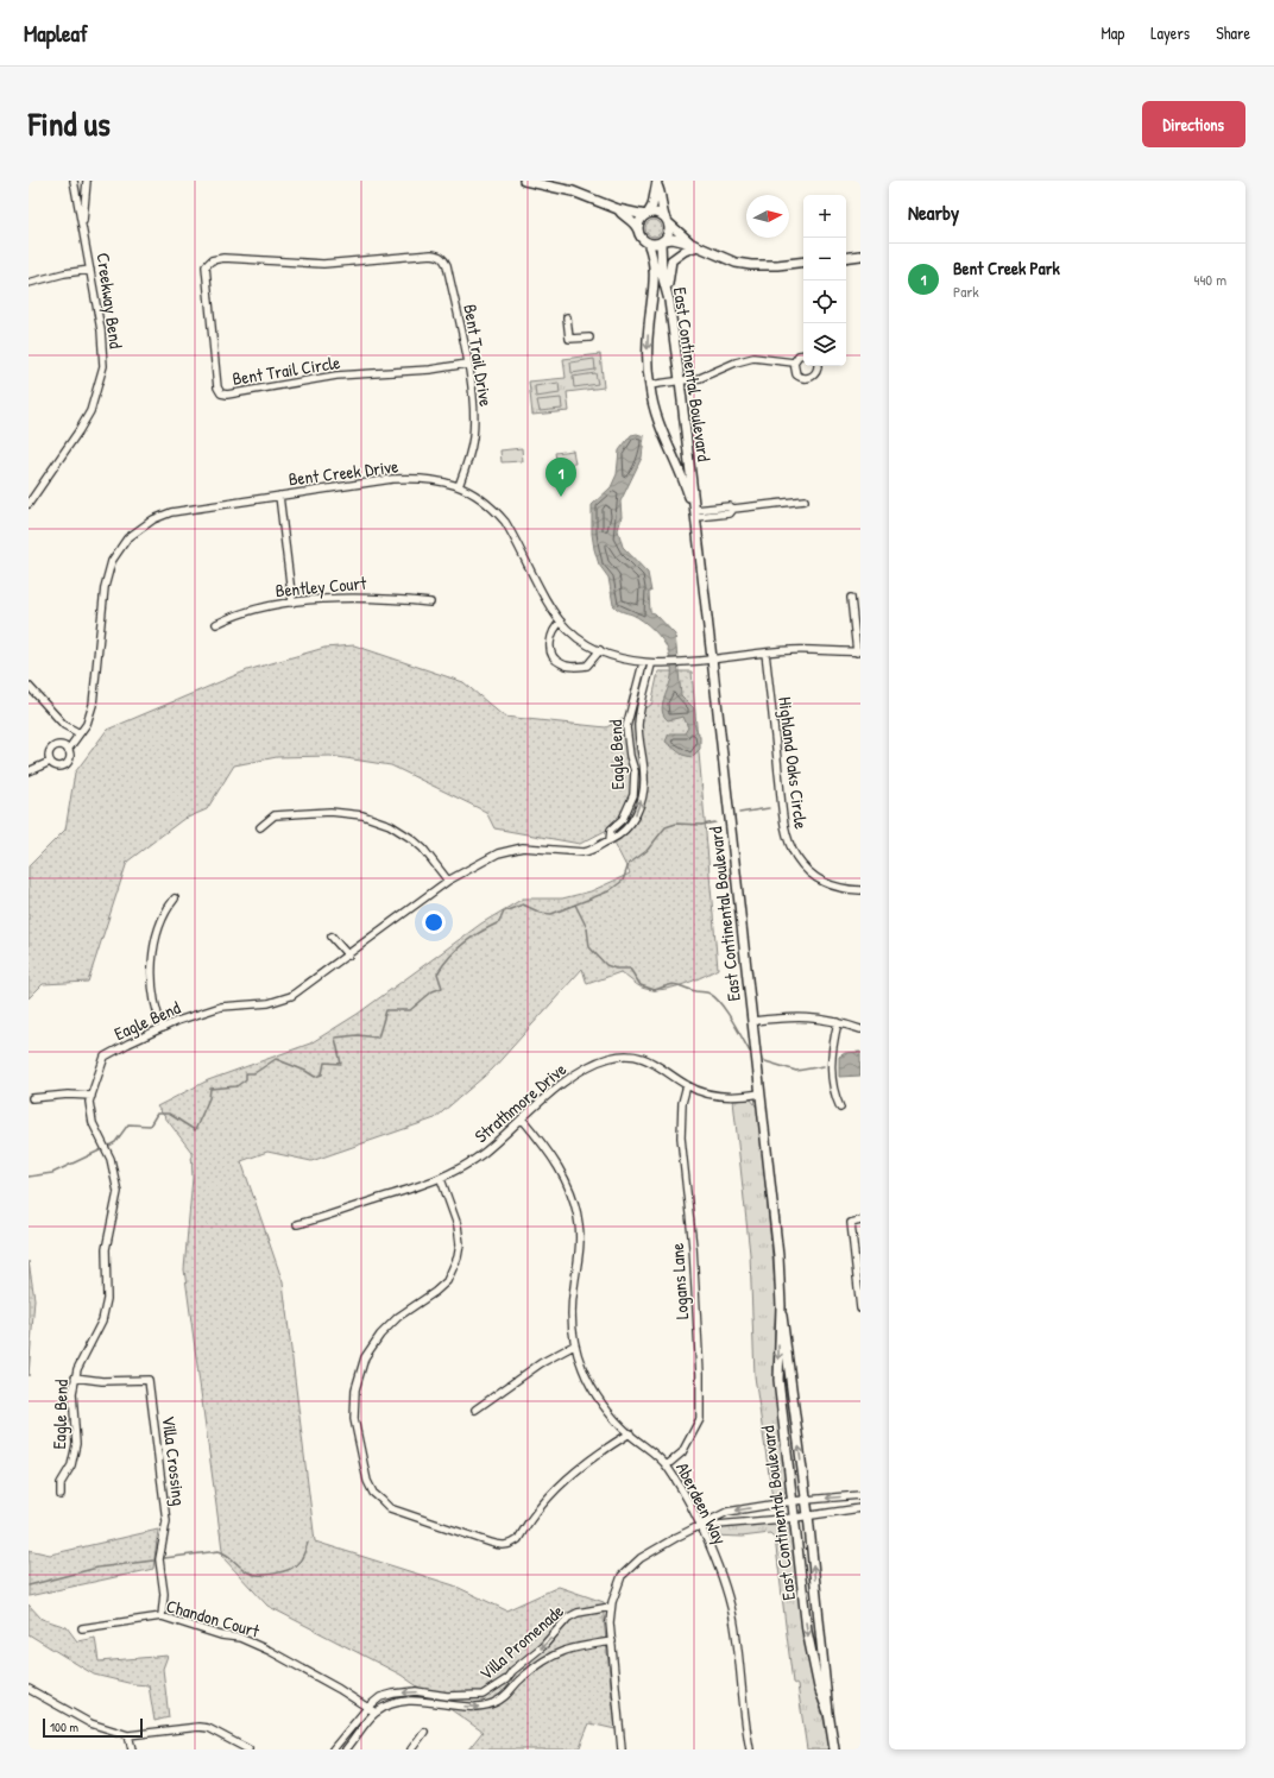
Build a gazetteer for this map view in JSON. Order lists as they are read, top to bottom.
{
  "streets": {
    "main road": ["East Continental Boulevard"],
    "street": [
      "Creekway Bend",
      "Bent Trail Drive",
      "Bent Trail Circle",
      "Bent Creek Drive",
      "Bentley Court",
      "Eagle Bend",
      "Highland Oaks Circle",
      "Strathmore Drive",
      "Logans Lane",
      "Villa Crossing",
      "Aberdeen Way",
      "Chandon Court",
      "Villa Promenade"
    ]
  },
  "crossings": [
    ["Bent Trail Drive", "Bent Trail Circle"],
    ["Bent Trail Drive", "Bent Creek Drive"],
    ["East Continental Boulevard", "Bent Creek Drive"],
    ["East Continental Boulevard", "Strathmore Drive"],
    ["Bent Creek Drive", "Eagle Bend"],
    ["Bent Creek Drive", "Highland Oaks Circle"],
    ["Eagle Bend", "Villa Crossing"],
    ["Strathmore Drive", "Logans Lane"],
    ["Strathmore Drive", "Aberdeen Way"],
    ["Logans Lane", "Aberdeen Way"],
    ["Villa Crossing", "Chandon Court"],
    ["Chandon Court", "Villa Promenade"]
  ],
  "scale_bar": "100 m",
  "north": "right",
  "page": {
    "header": "Mapleaf",
    "nav": ["Map", "Layers", "Share"],
    "title": "Find us",
    "buttons": "Directions",
    "heading": "Nearby",
    "map_buttons": ["+", "−"],
    "list": [
      {
        "mark": "1",
        "name": "Bent Creek Park",
        "note": "Park",
        "value": "440 m"
      }
    ],
    "pins": "1",
    "scale": "100 m"
  }
}
